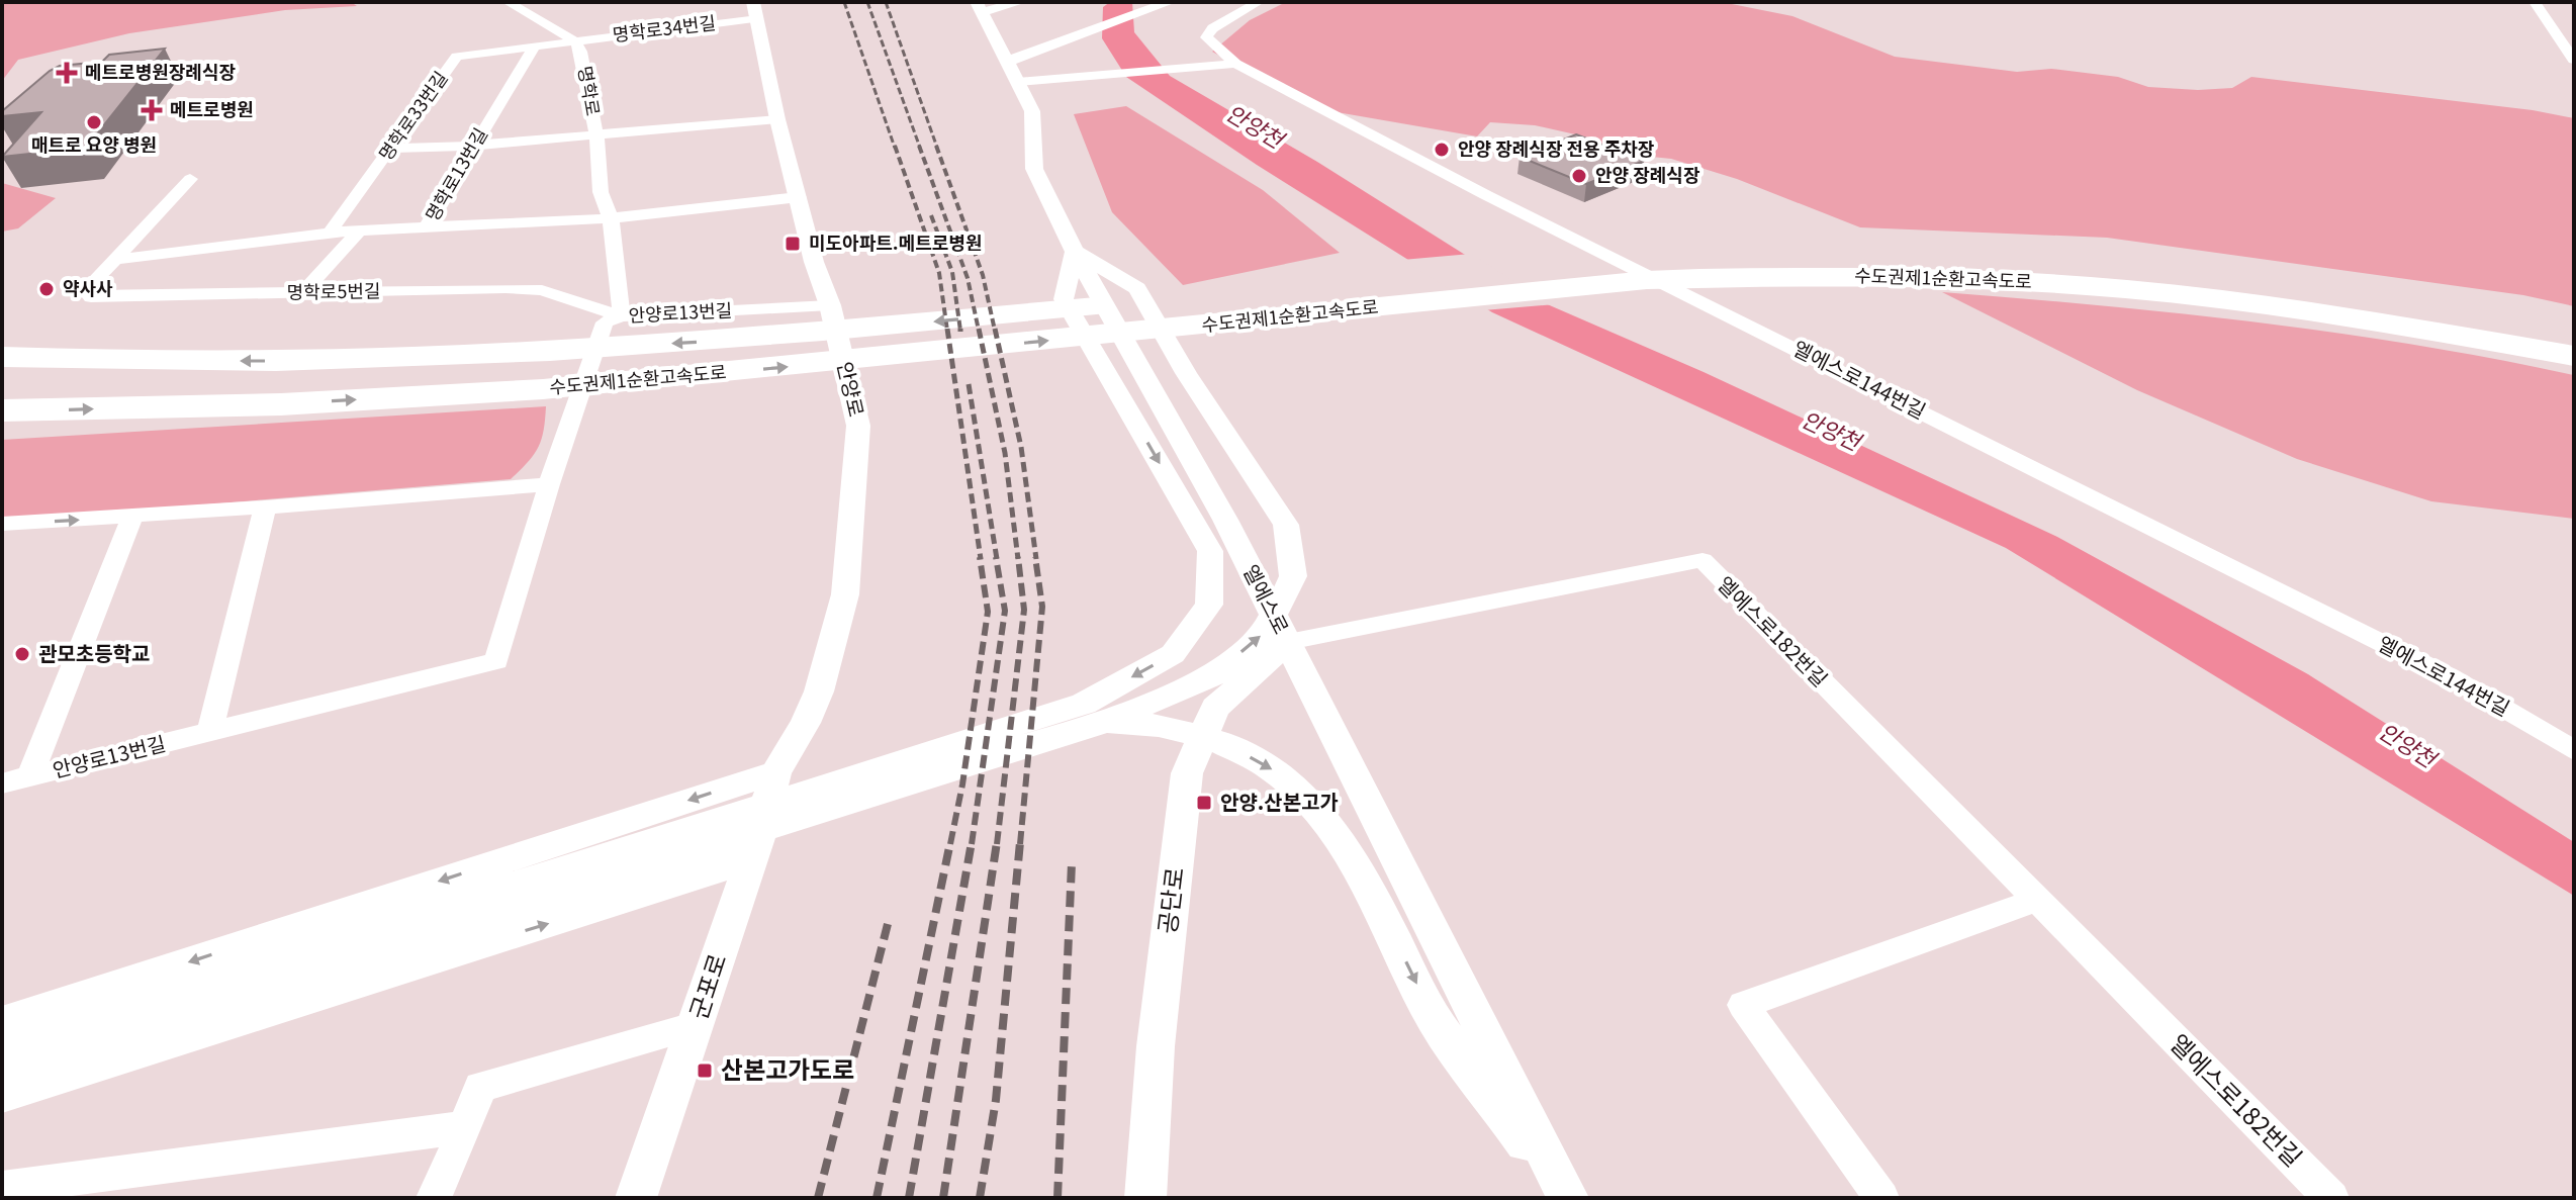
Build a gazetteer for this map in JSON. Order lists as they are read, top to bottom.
{
  "streets": {
    "highway": ["수도권제1순환고속도로"],
    "street": [
      "명학로34번길",
      "명학로",
      "명학로33번길",
      "명학로13번길",
      "명학로5번길",
      "안양로13번길",
      "엘에스로144번길",
      "안양로",
      "엘에스로",
      "엘에스로182번길",
      "공단로",
      "군포로"
    ]
  },
  "crossings": [
    ["명학로34번길", "명학로"],
    ["명학로34번길", "명학로33번길"],
    ["명학로34번길", "안양로"],
    ["명학로", "명학로33번길"],
    ["명학로", "명학로13번길"],
    ["명학로", "명학로5번길"],
    ["명학로", "안양로13번길"],
    ["명학로33번길", "명학로13번길"],
    ["명학로5번길", "안양로13번길"],
    ["안양로13번길", "안양로"],
    ["안양로", "군포로"],
    ["엘에스로", "엘에스로182번길"],
    ["엘에스로", "공단로"],
    ["엘에스로182번길", "공단로"]
  ],
  "water": ["안양천"],
  "places": {
    "health": ["메트로병원장례식장", "메트로병원"],
    "other": [
      "매트로 요양 병원",
      "안양 장례식장 전용 주차장",
      "안양 장례식장",
      "약사사",
      "관모초등학교"
    ],
    "transit": ["미도아파트.메트로병원", "안양.산본고가", "산본고가도로"]
  }
}
